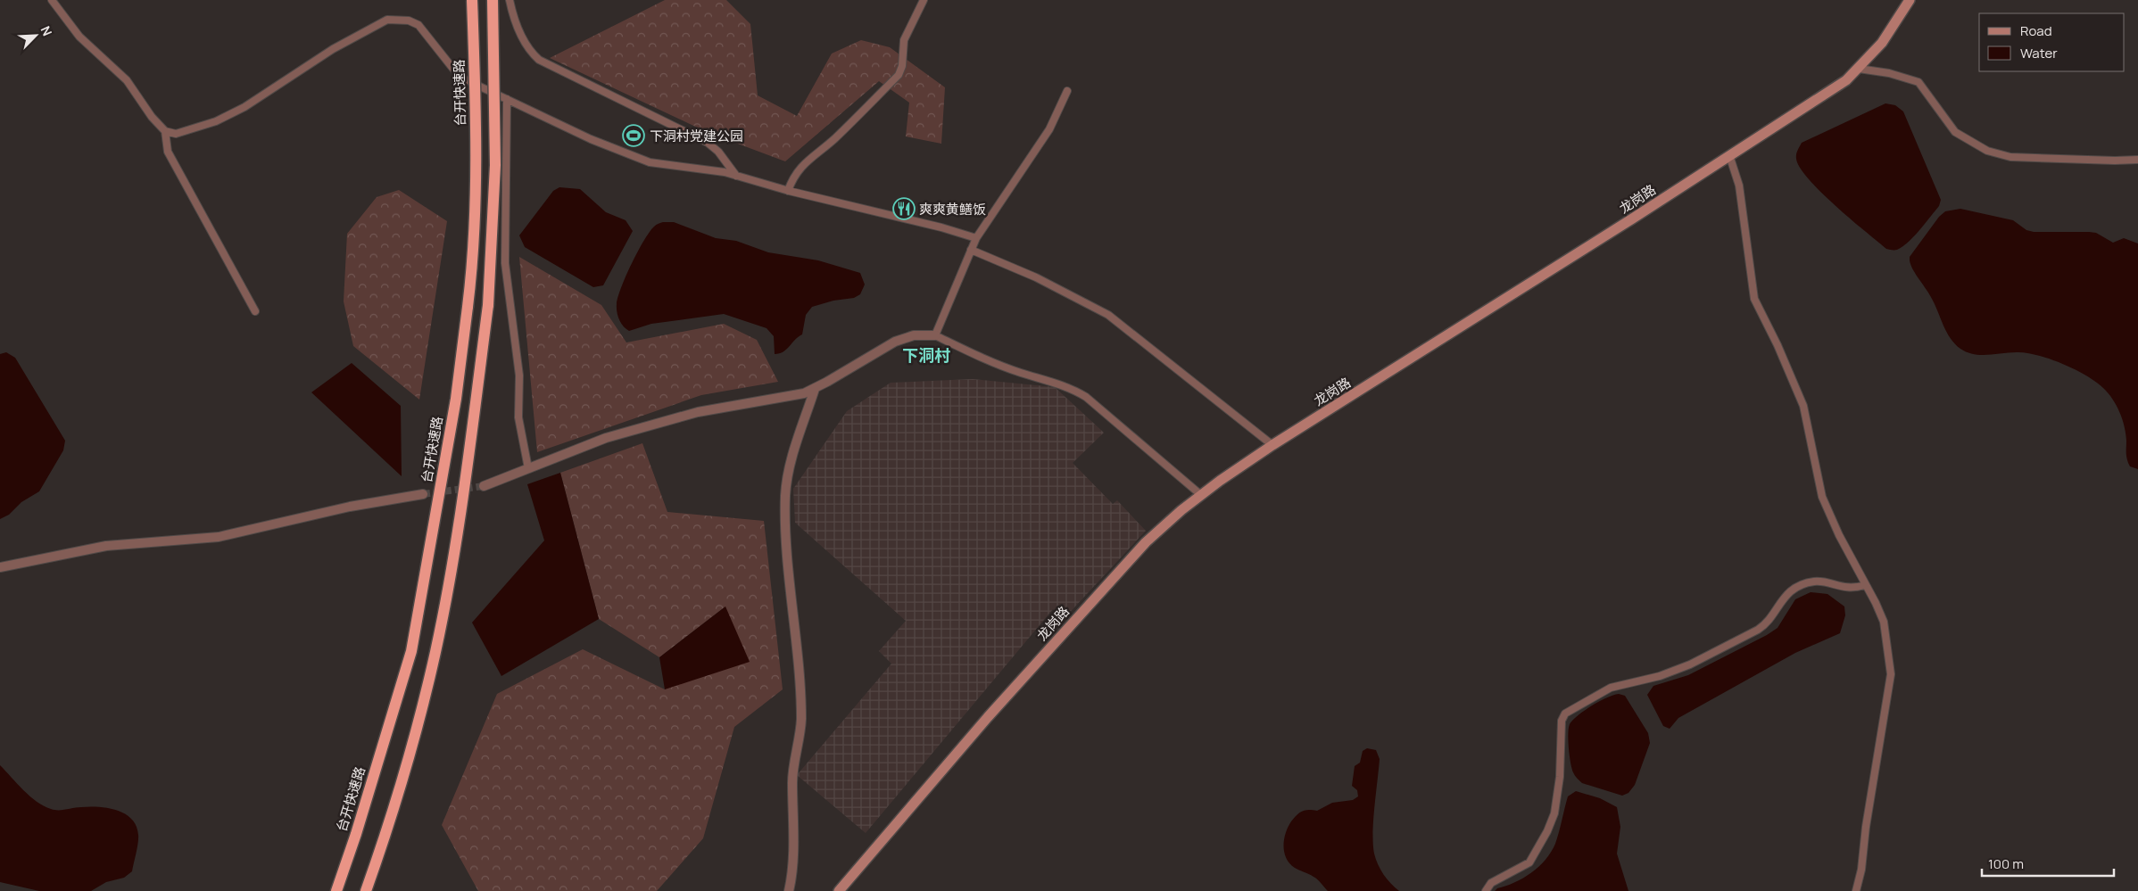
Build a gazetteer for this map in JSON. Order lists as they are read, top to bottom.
{
  "streets": {
    "highway": ["台开快速路"],
    "main road": ["龙岗路"]
  },
  "districts": ["下洞村"],
  "places": {
    "sports": ["下洞村党建公园"],
    "restaurant": ["爽爽黄鳝饭"]
  },
  "legend": ["Road", "Water"],
  "scale_bar": "100 m",
  "north": "top right"
}
